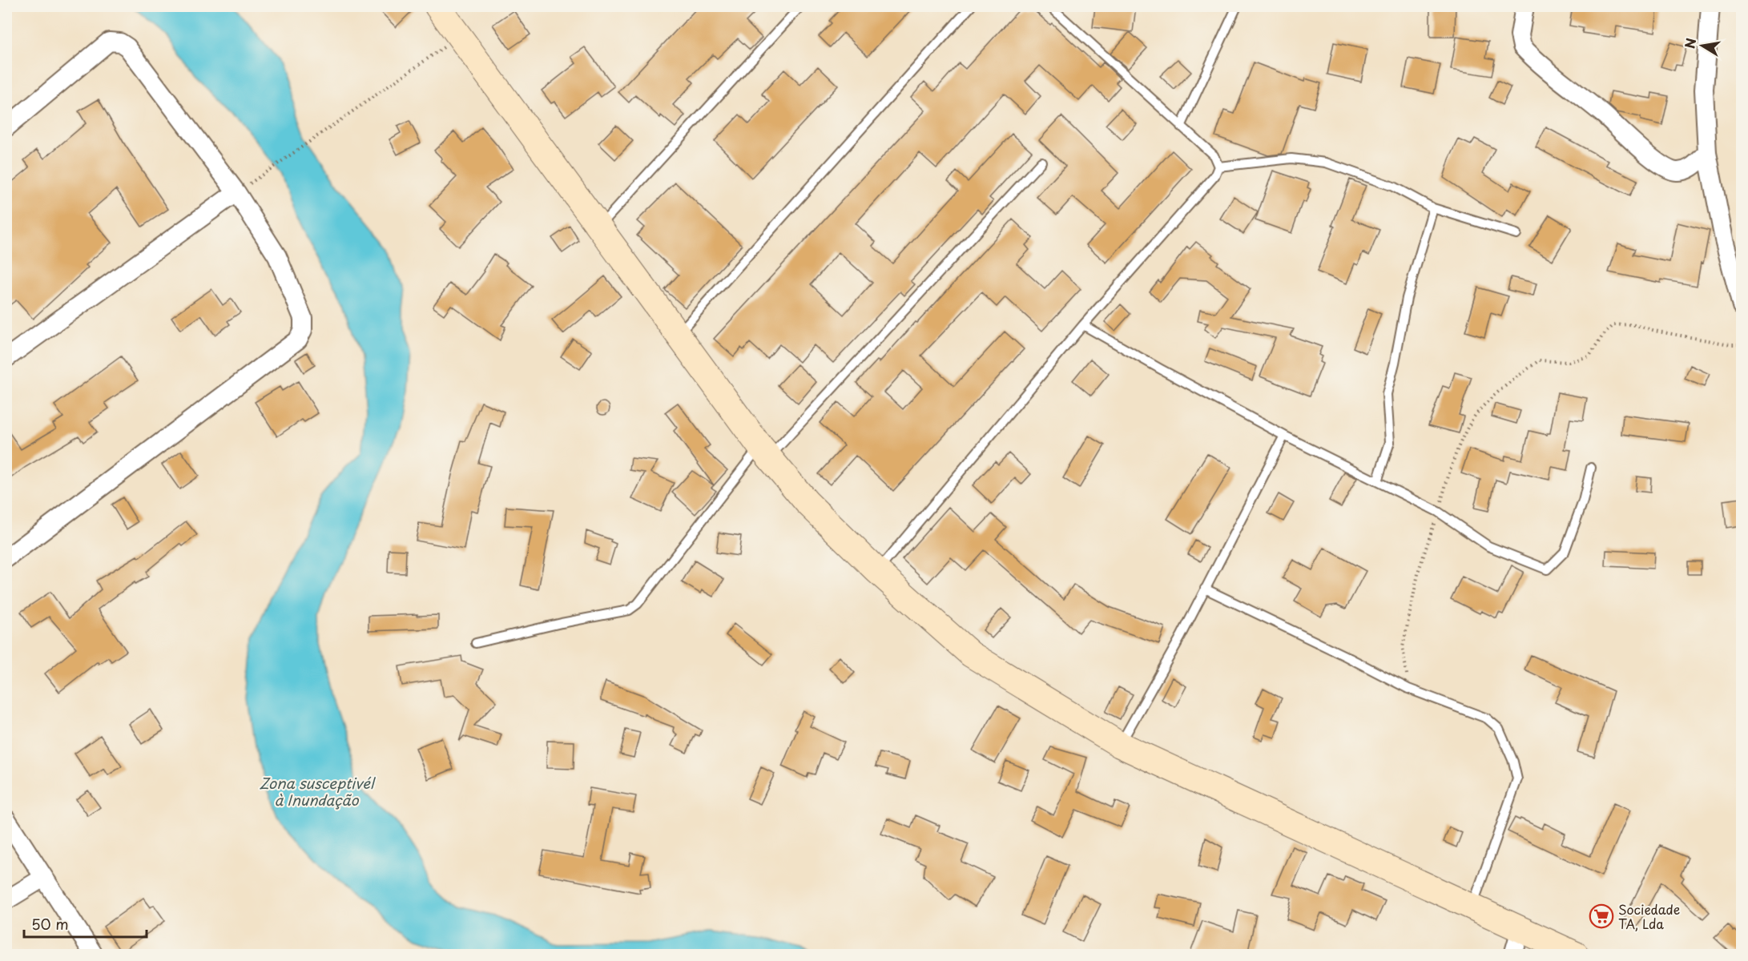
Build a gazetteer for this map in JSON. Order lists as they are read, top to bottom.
{
  "water": ["Zona susceptivél à Inundação"],
  "places": {
    "supermarket": ["Sociedade TA, Lda"]
  },
  "scale_bar": "50 m",
  "north": "left"
}
